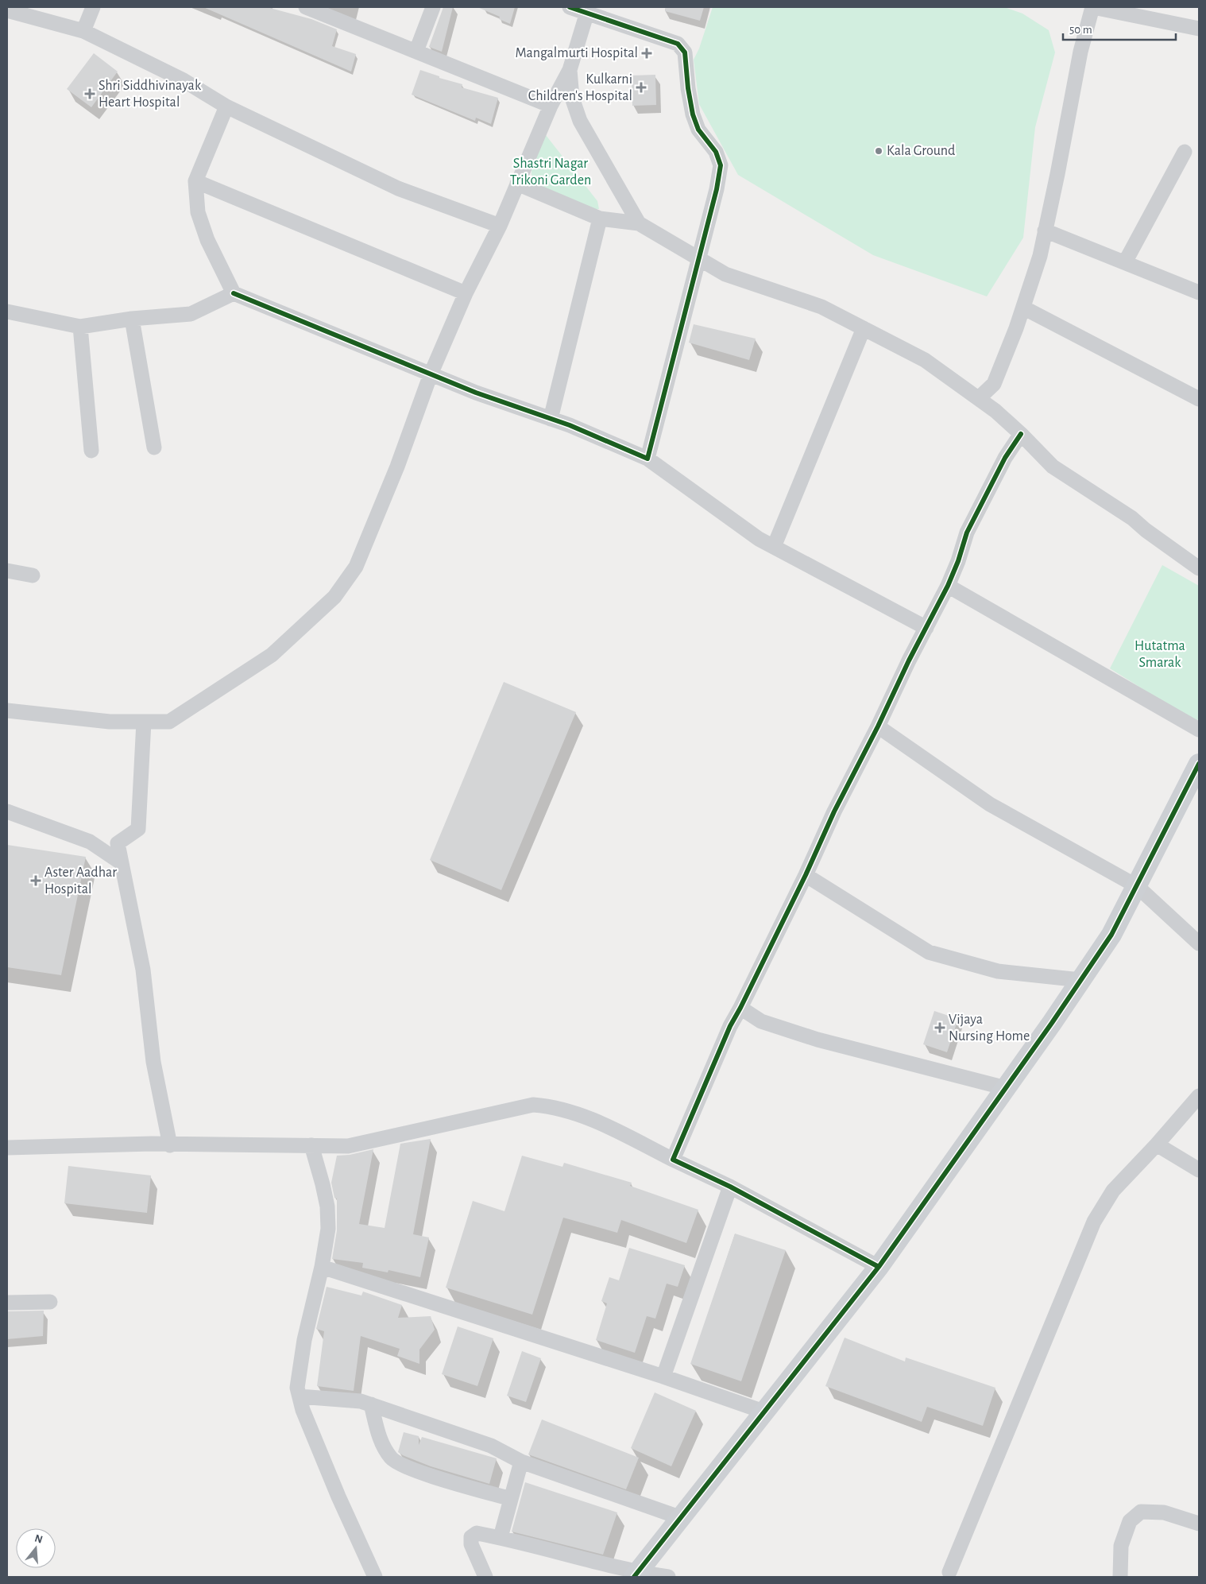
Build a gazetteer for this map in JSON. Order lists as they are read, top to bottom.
{
  "parks": ["Shastri Nagar Trikoni Garden", "Hutatma Smarak"],
  "places": {
    "health": [
      "Mangalmurti Hospital",
      "Kulkarni Children's Hospital",
      "Shri Siddhivinayak Heart Hospital",
      "Aster Aadhar Hospital",
      "Vijaya Nursing Home"
    ],
    "other": ["Kala Ground"]
  },
  "scale_bar": "50 m",
  "north": "top"
}
